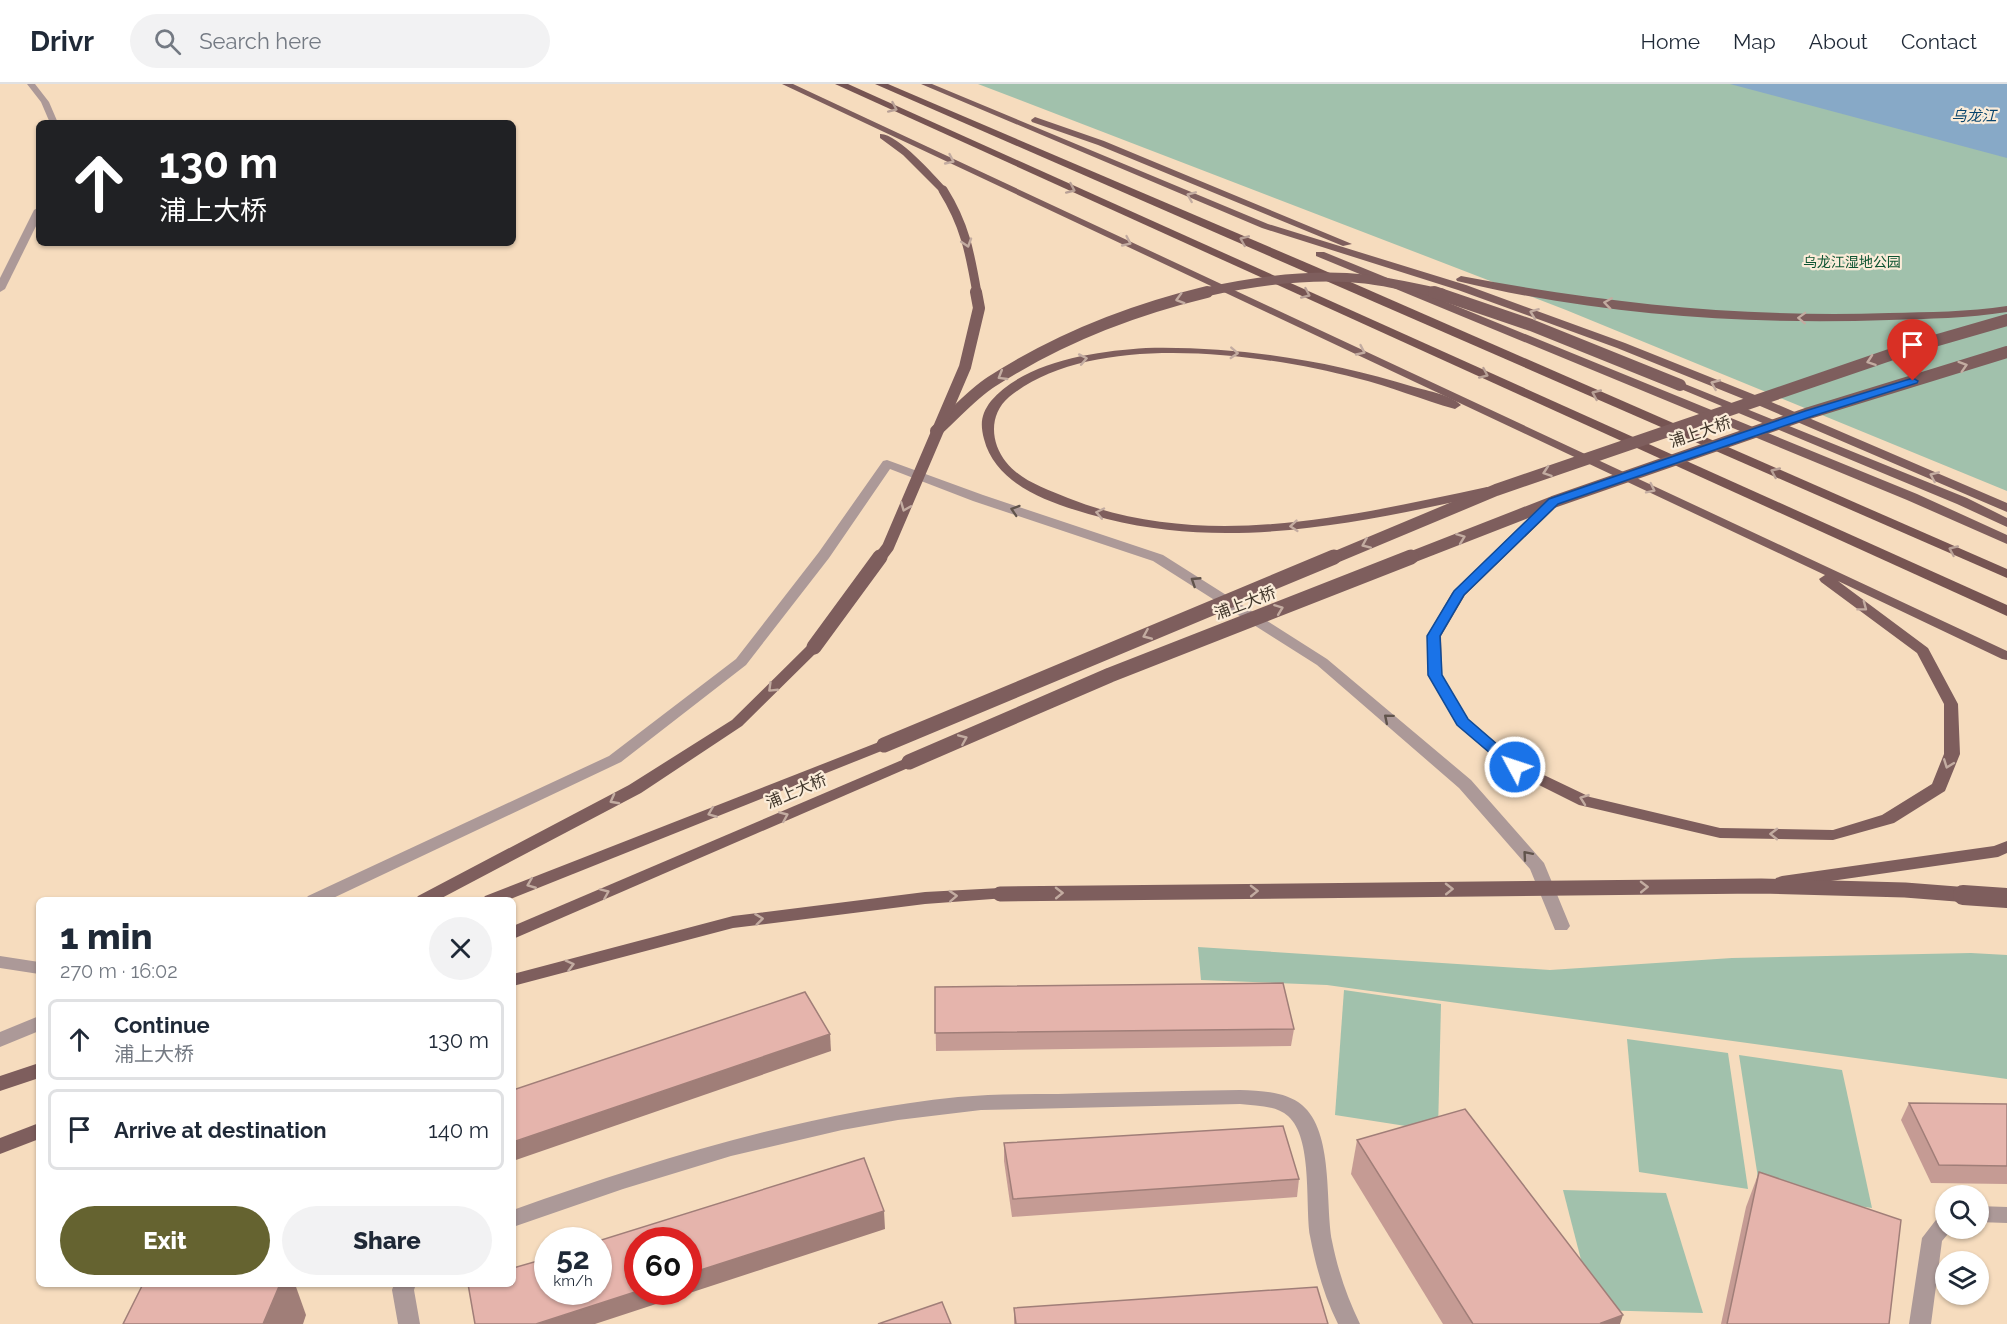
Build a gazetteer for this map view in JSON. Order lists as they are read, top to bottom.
{
  "streets": {
    "main road": ["浦上大桥"]
  },
  "water": ["乌龙江"],
  "parks": ["乌龙江湿地公园"],
  "page": {
    "header": "Drivr",
    "search": "Search here",
    "nav": [
      "Home",
      "Map",
      "About",
      "Contact"
    ],
    "turn": ["130 m", "浦上大桥"],
    "heading": ["1 min", "270 m · 16:02"],
    "list": [
      {
        "name": "Continue",
        "note": "浦上大桥",
        "value": "130 m"
      },
      {
        "name": "Arrive at destination",
        "value": "140 m"
      }
    ],
    "buttons": ["Exit", "Share"],
    "speed": "52 km/h",
    "limit": "60"
  }
}
